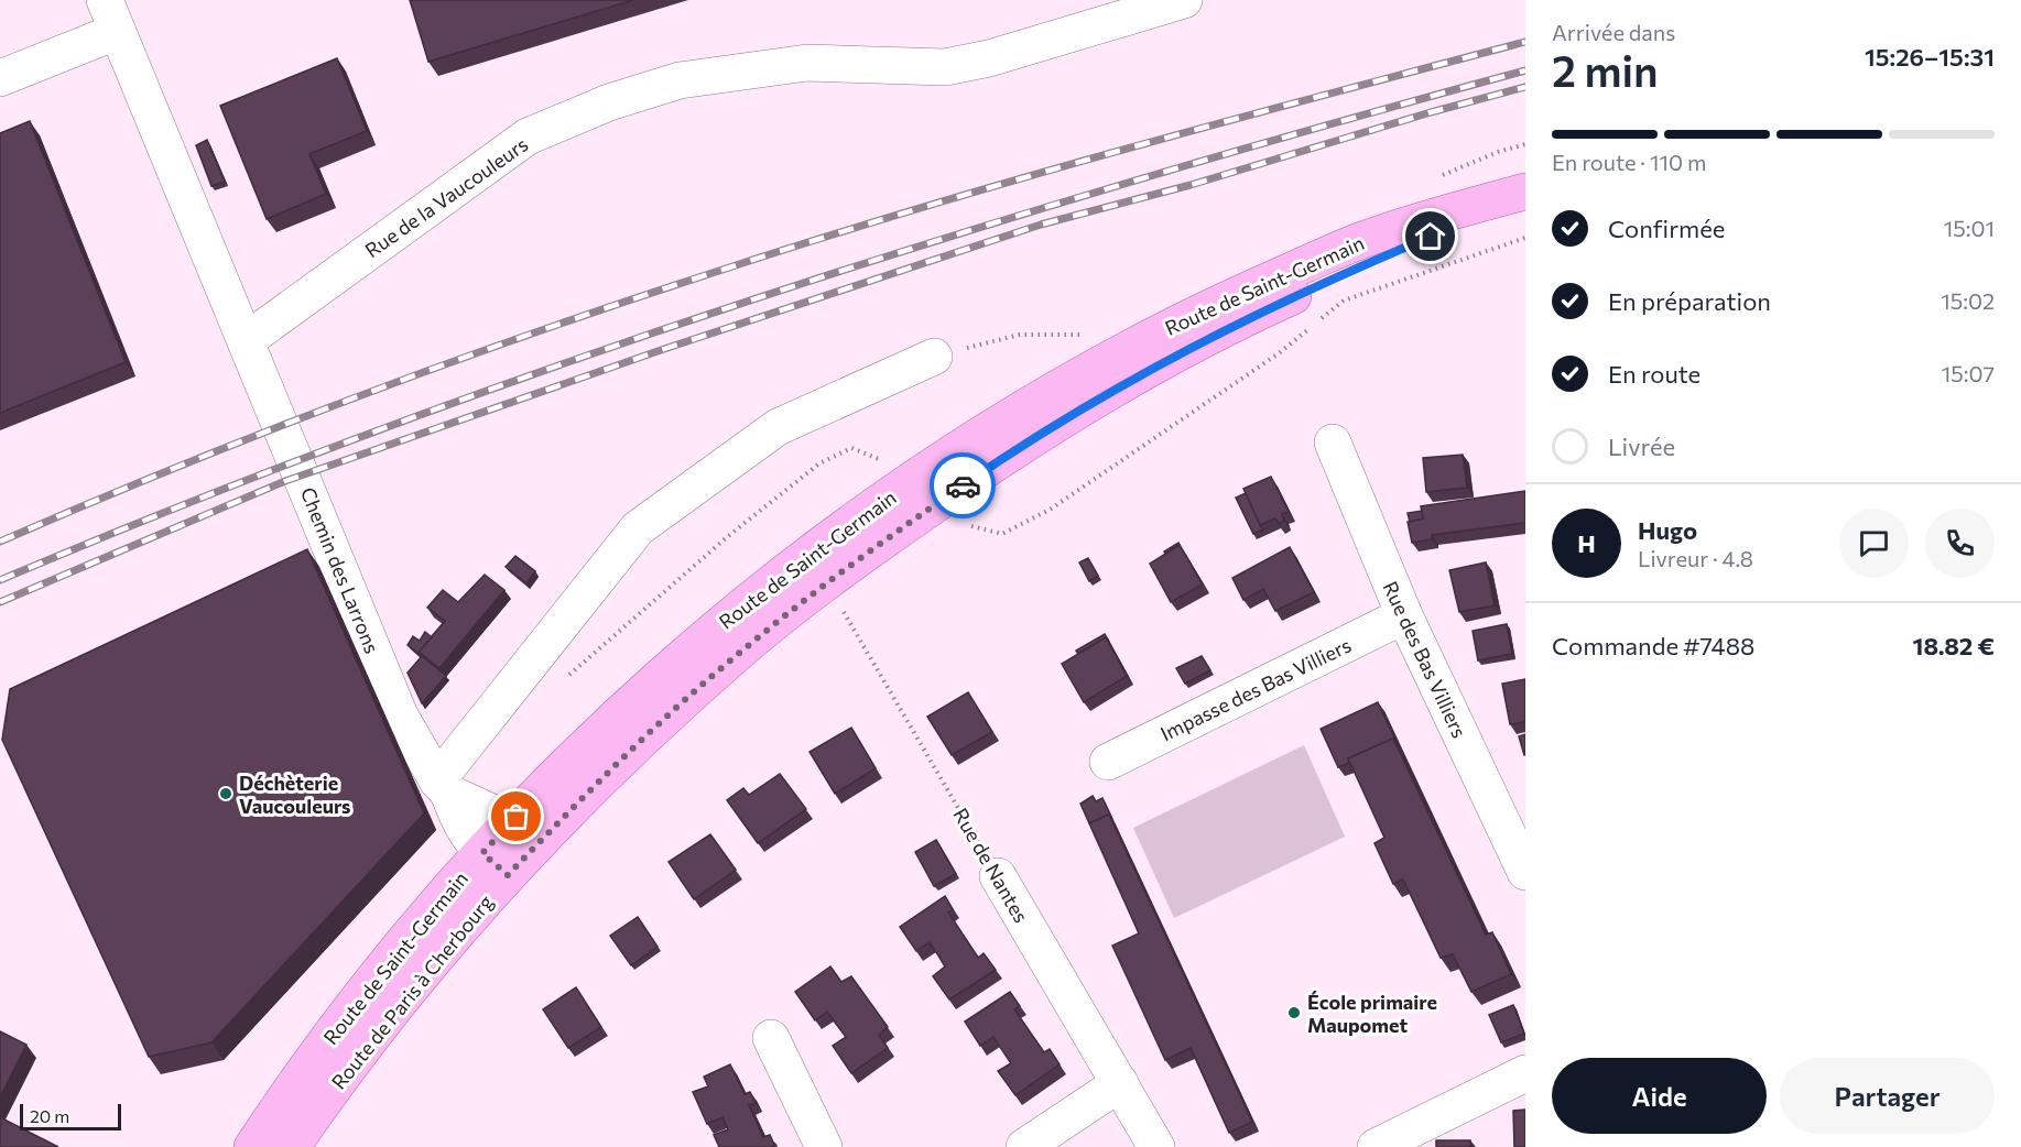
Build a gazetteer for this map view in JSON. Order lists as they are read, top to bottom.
{
  "streets": {
    "main road": ["Route de Saint-Germain", "Route de Paris à Cherbourg"],
    "street": [
      "Rue de la Vaucouleurs",
      "Chemin des Larrons",
      "Rue des Bas Villiers",
      "Impasse des Bas Villiers",
      "Rue de Nantes"
    ]
  },
  "crossings": [
    ["Rue de la Vaucouleurs", "Chemin des Larrons"],
    ["Route de Saint-Germain", "Chemin des Larrons"],
    ["Route de Saint-Germain", "Route de Paris à Cherbourg"],
    ["Chemin des Larrons", "Route de Paris à Cherbourg"],
    ["Rue des Bas Villiers", "Impasse des Bas Villiers"]
  ],
  "places": ["Déchèterie Vaucouleurs", "École primaire Maupomet"],
  "scale_bar": "20 m",
  "page": {
    "heading": ["2 min", "Arrivée dans", "15:26–15:31"],
    "panel": [
      "Hugo",
      "Livreur · 4.8",
      "Commande #7488",
      "18.82 €"
    ],
    "bar": "En route · 110 m",
    "list": [
      ["Confirmée", "15:01"],
      ["En préparation", "15:02"],
      ["En route", "15:07"],
      "Livrée"
    ],
    "round": "H",
    "buttons": ["Aide", "Partager"],
    "scale": "20 m"
  }
}
